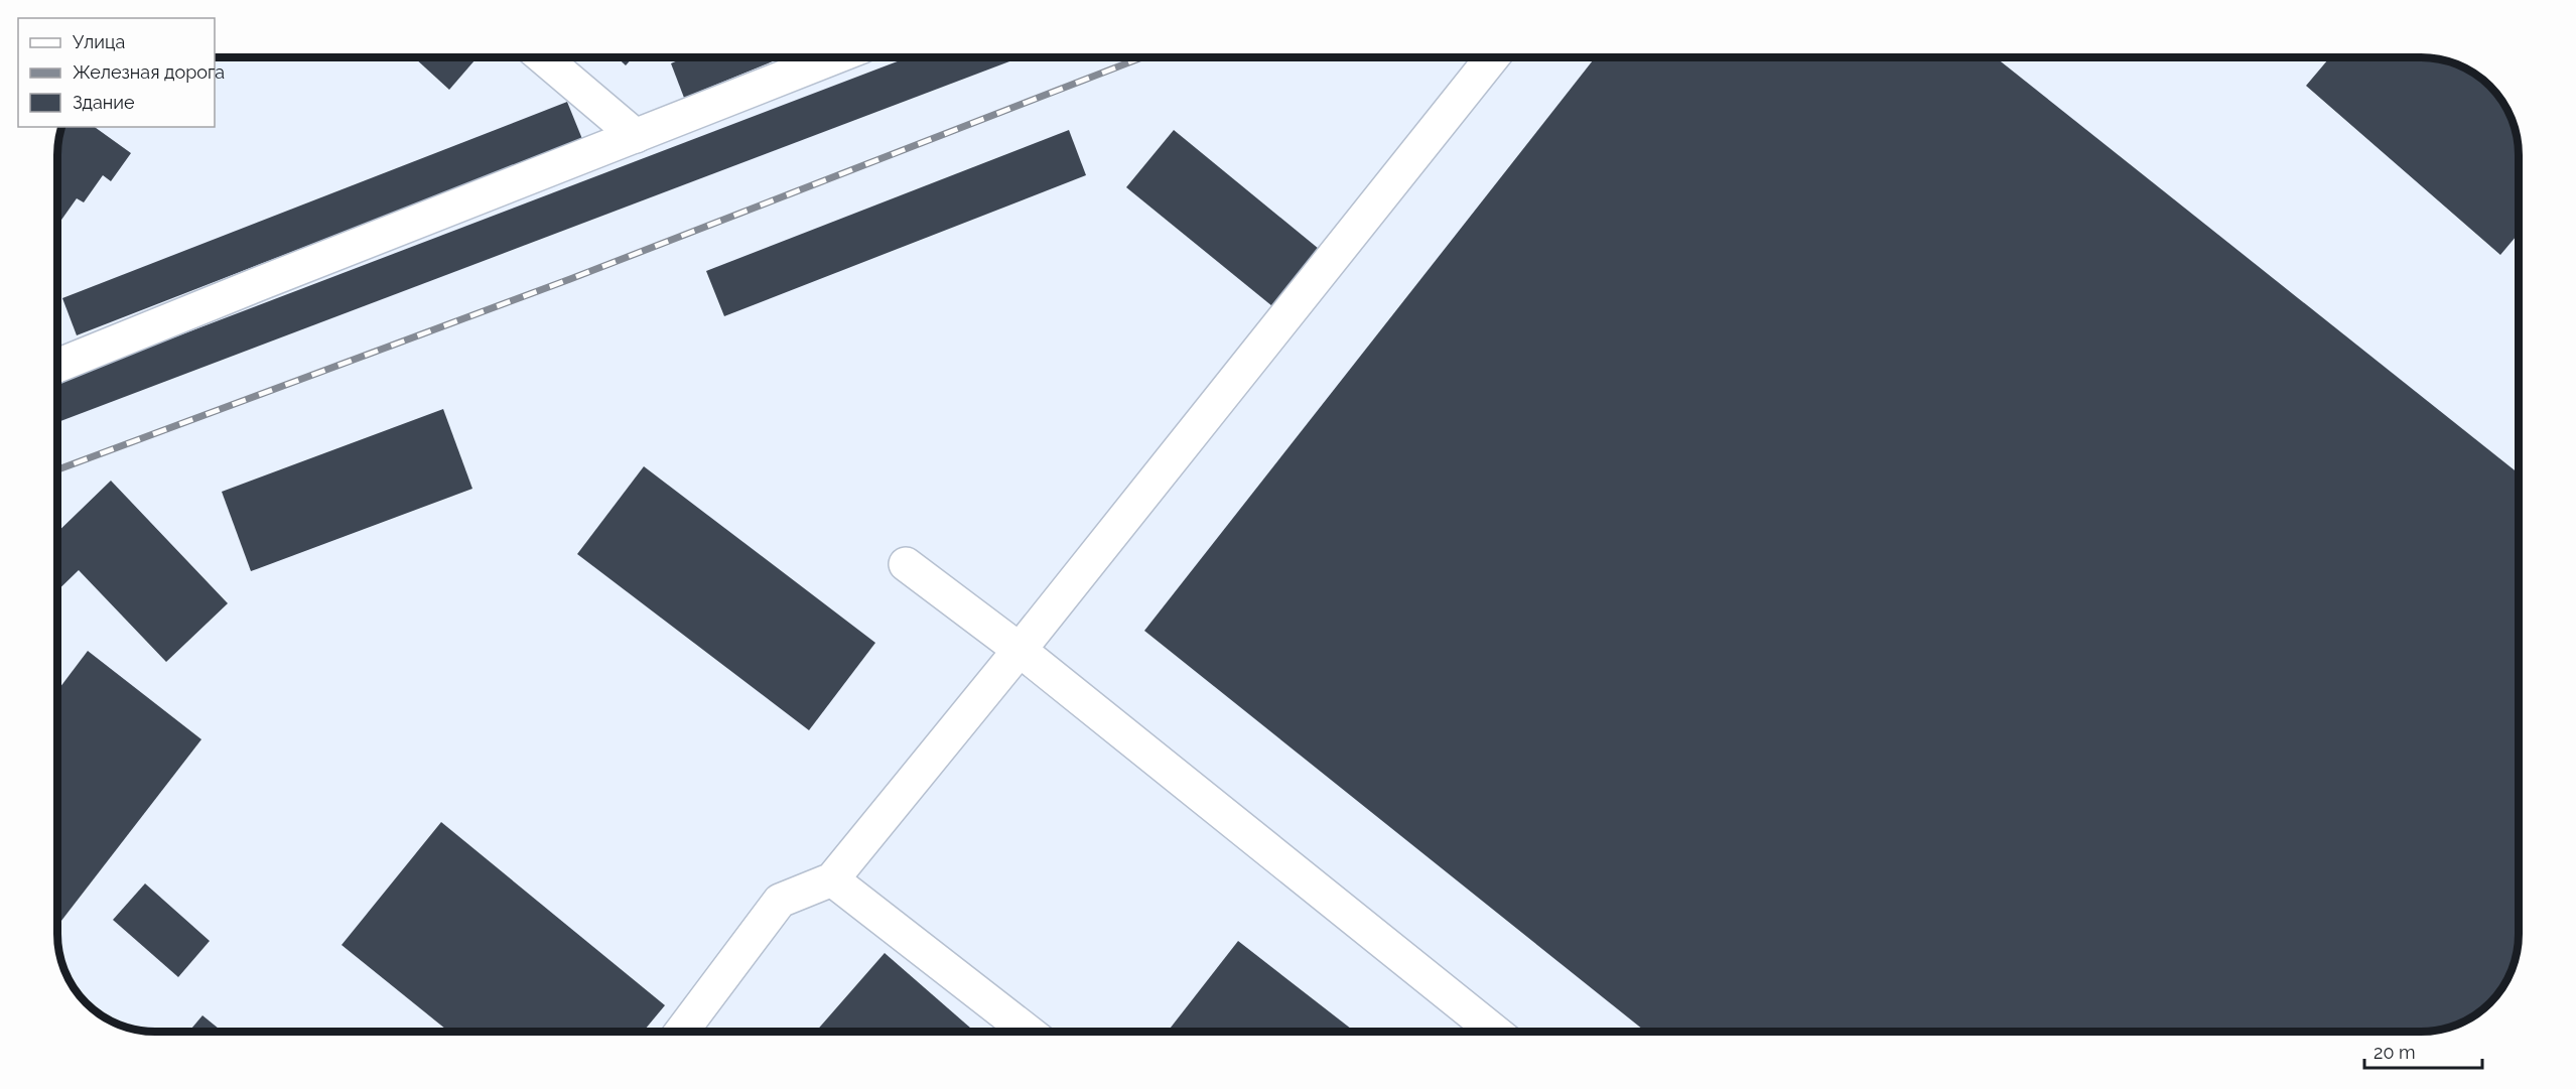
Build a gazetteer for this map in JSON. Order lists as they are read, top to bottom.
{
  "legend": ["Улица", "Железная дорога", "Здание"],
  "scale_bar": "20 m"
}
